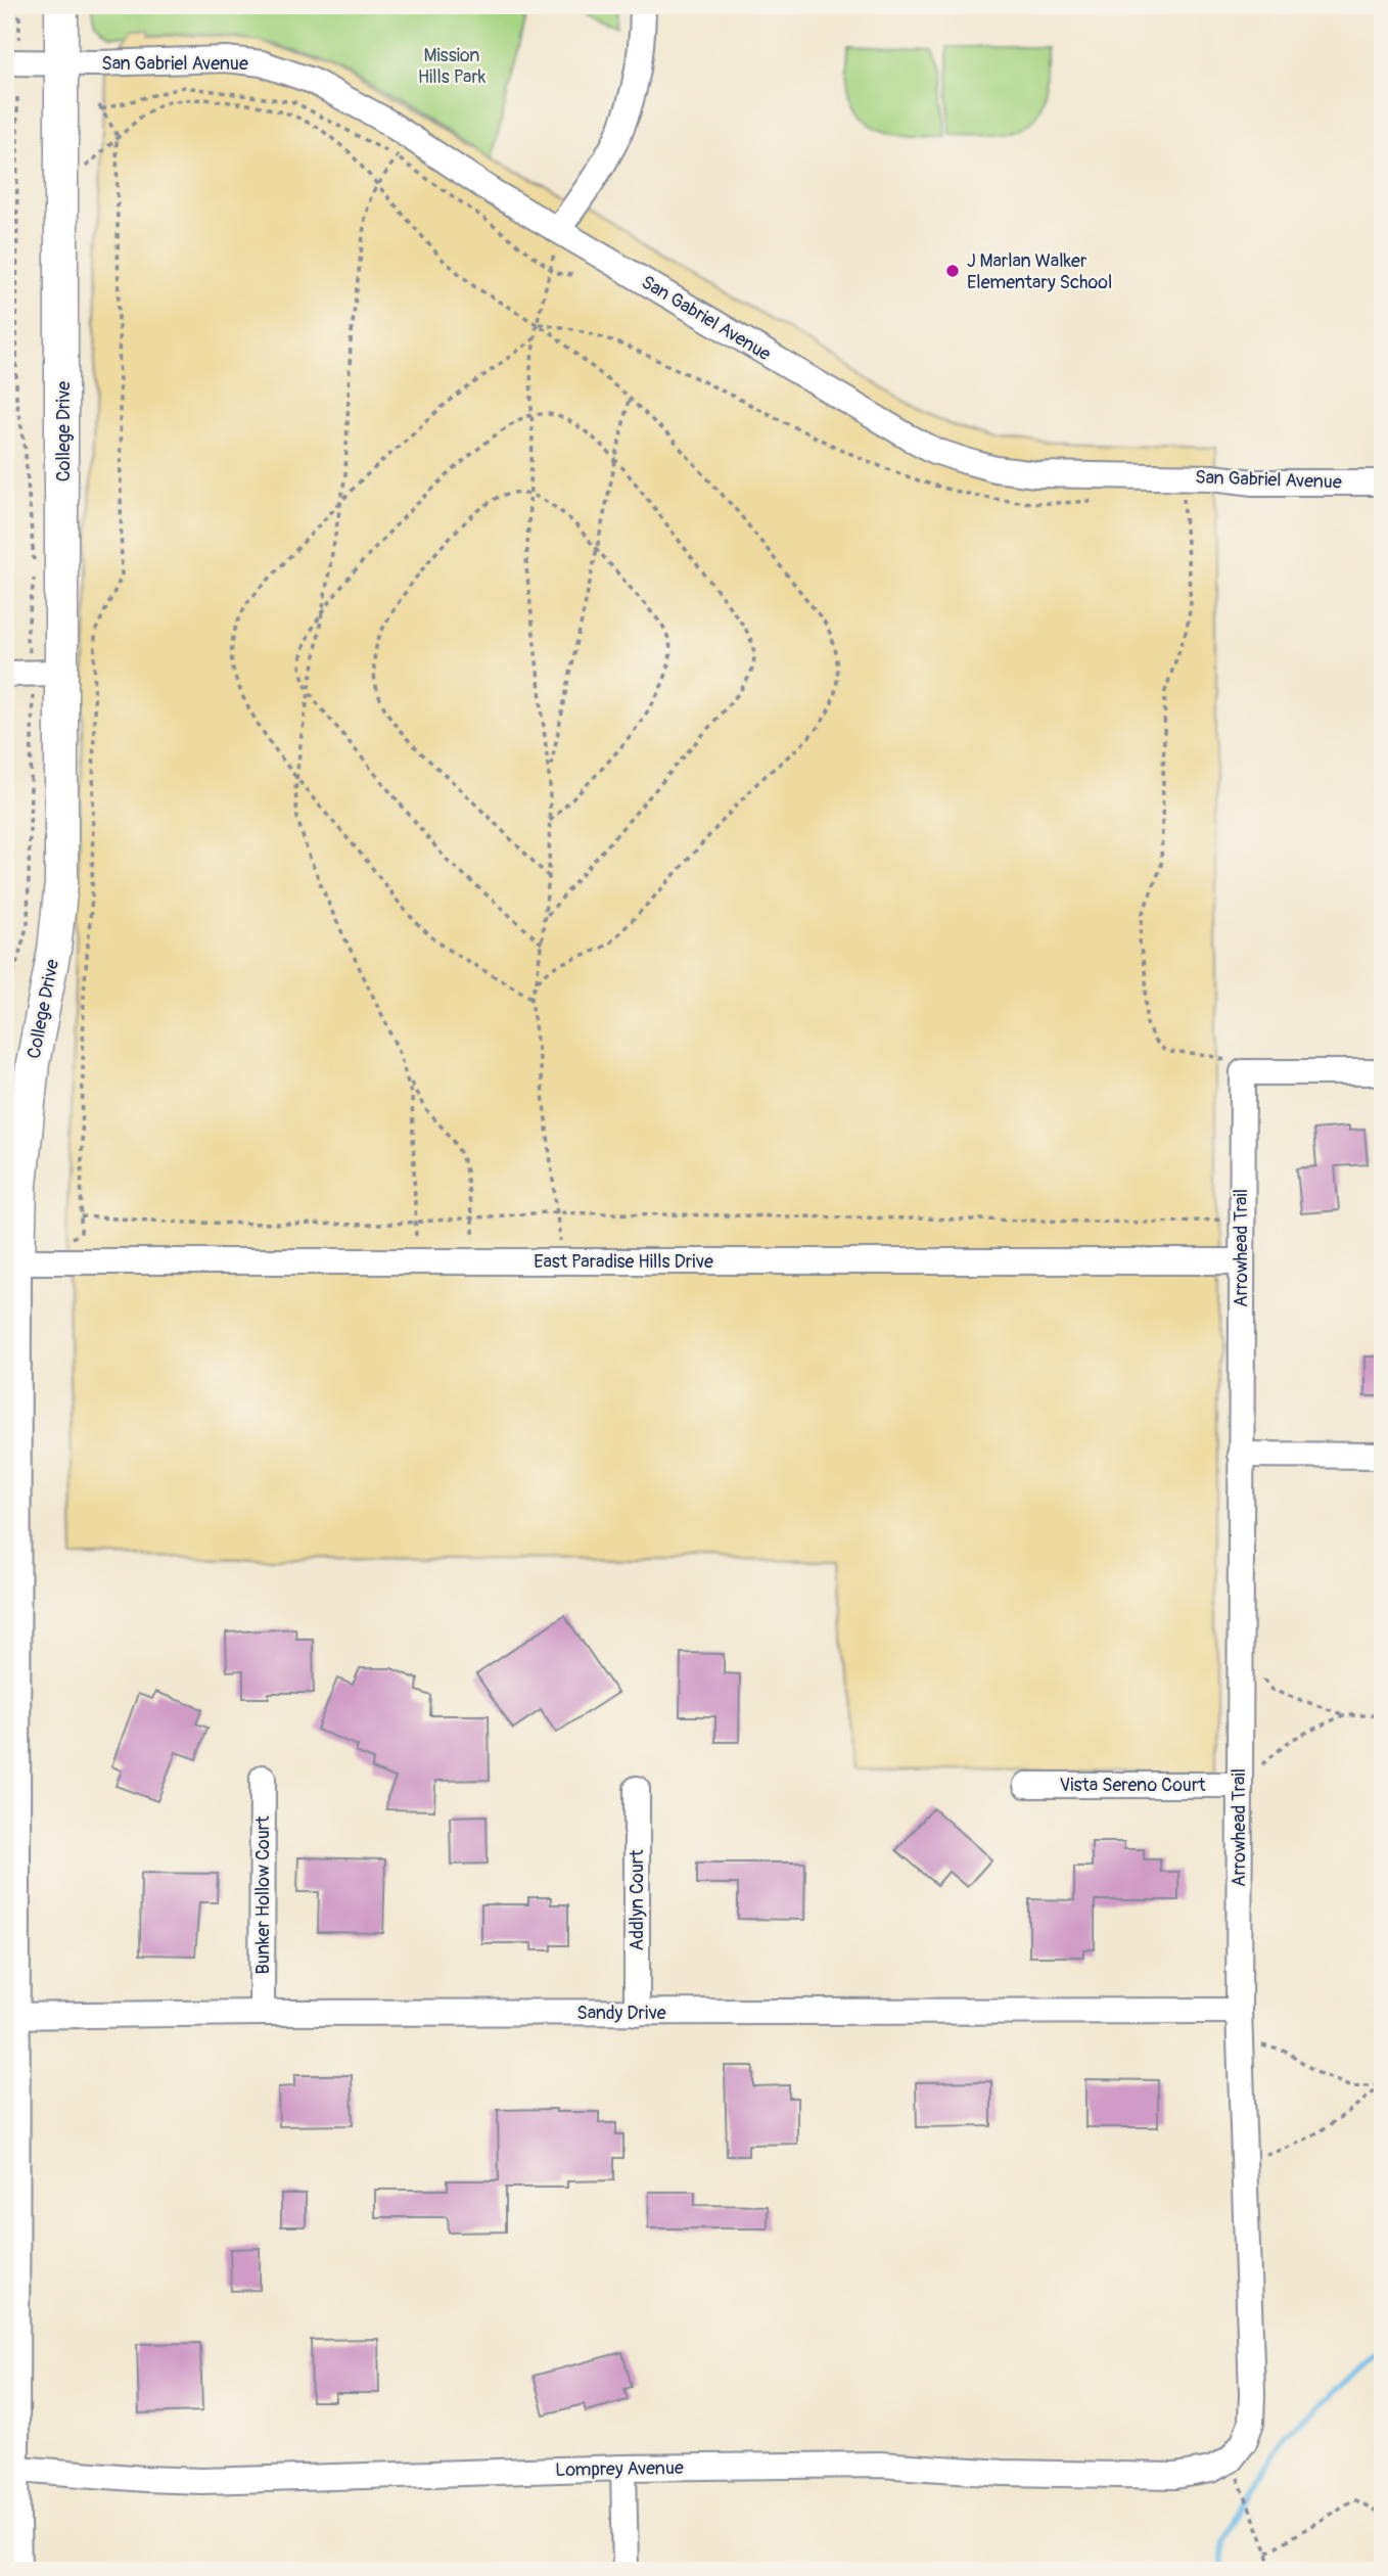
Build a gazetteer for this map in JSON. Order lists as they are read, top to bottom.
{
  "streets": {
    "main road": ["College Drive"],
    "street": [
      "San Gabriel Avenue",
      "Arrowhead Trail",
      "East Paradise Hills Drive",
      "Vista Sereno Court",
      "Bunker Hollow Court",
      "Addlyn Court",
      "Sandy Drive",
      "Lomprey Avenue"
    ]
  },
  "crossings": [
    ["San Gabriel Avenue", "College Drive"],
    ["College Drive", "East Paradise Hills Drive"],
    ["College Drive", "Sandy Drive"],
    ["College Drive", "Lomprey Avenue"],
    ["Arrowhead Trail", "East Paradise Hills Drive"],
    ["Arrowhead Trail", "Vista Sereno Court"],
    ["Arrowhead Trail", "Sandy Drive"],
    ["Arrowhead Trail", "Lomprey Avenue"],
    ["Bunker Hollow Court", "Sandy Drive"],
    ["Addlyn Court", "Sandy Drive"]
  ],
  "parks": ["Mission Hills Park"],
  "places": ["J Marlan Walker Elementary School"]
}
